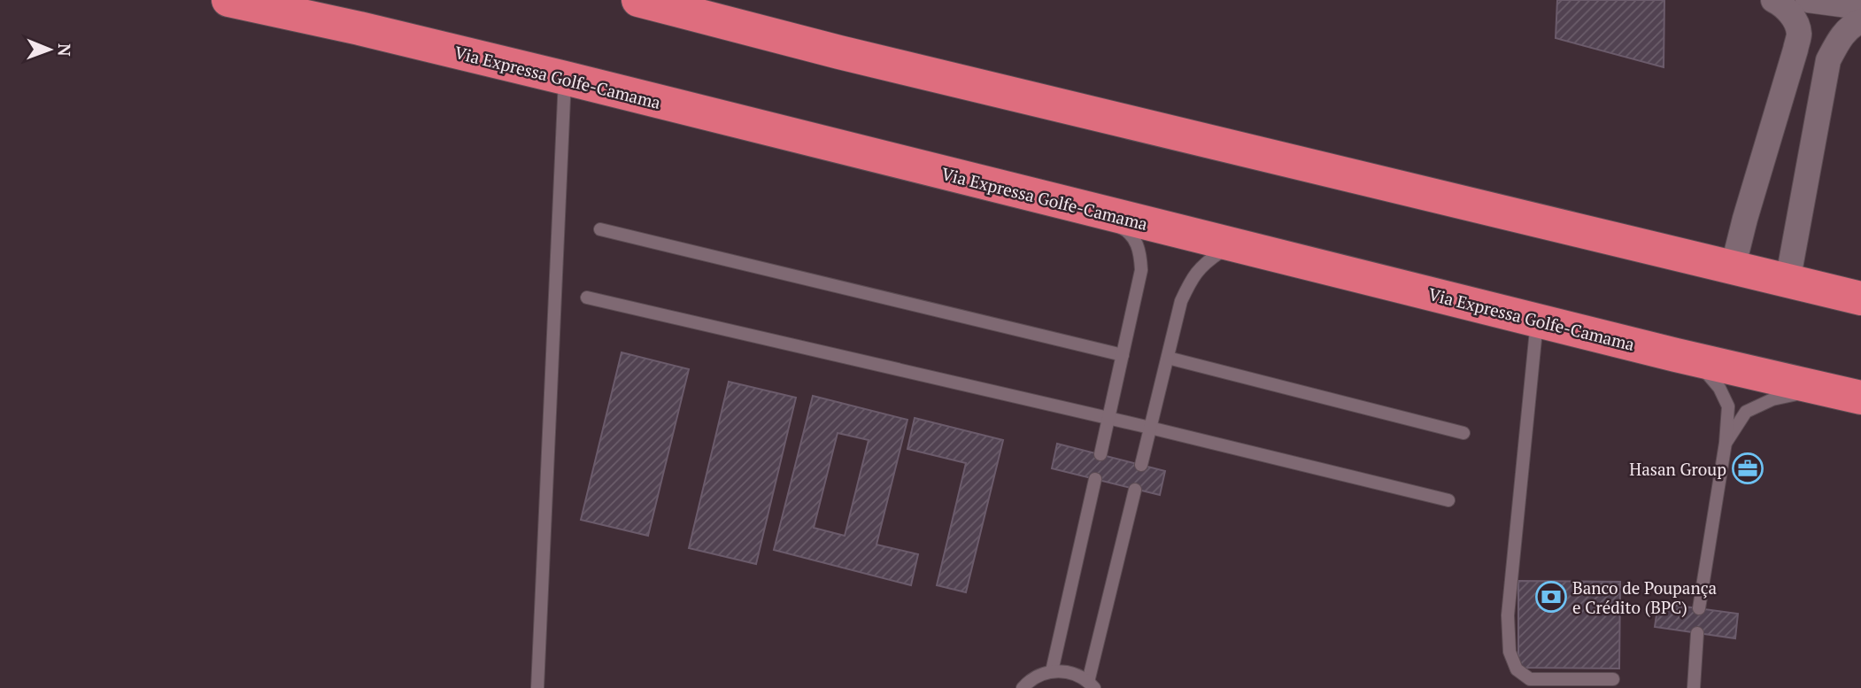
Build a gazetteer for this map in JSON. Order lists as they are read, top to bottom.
{
  "streets": {
    "highway": ["Via Expressa Golfe-Camama"]
  },
  "places": {
    "office": ["Hasan Group"],
    "bank": ["Banco de Poupança e Crédito (BPC)"]
  },
  "north": "right"
}
